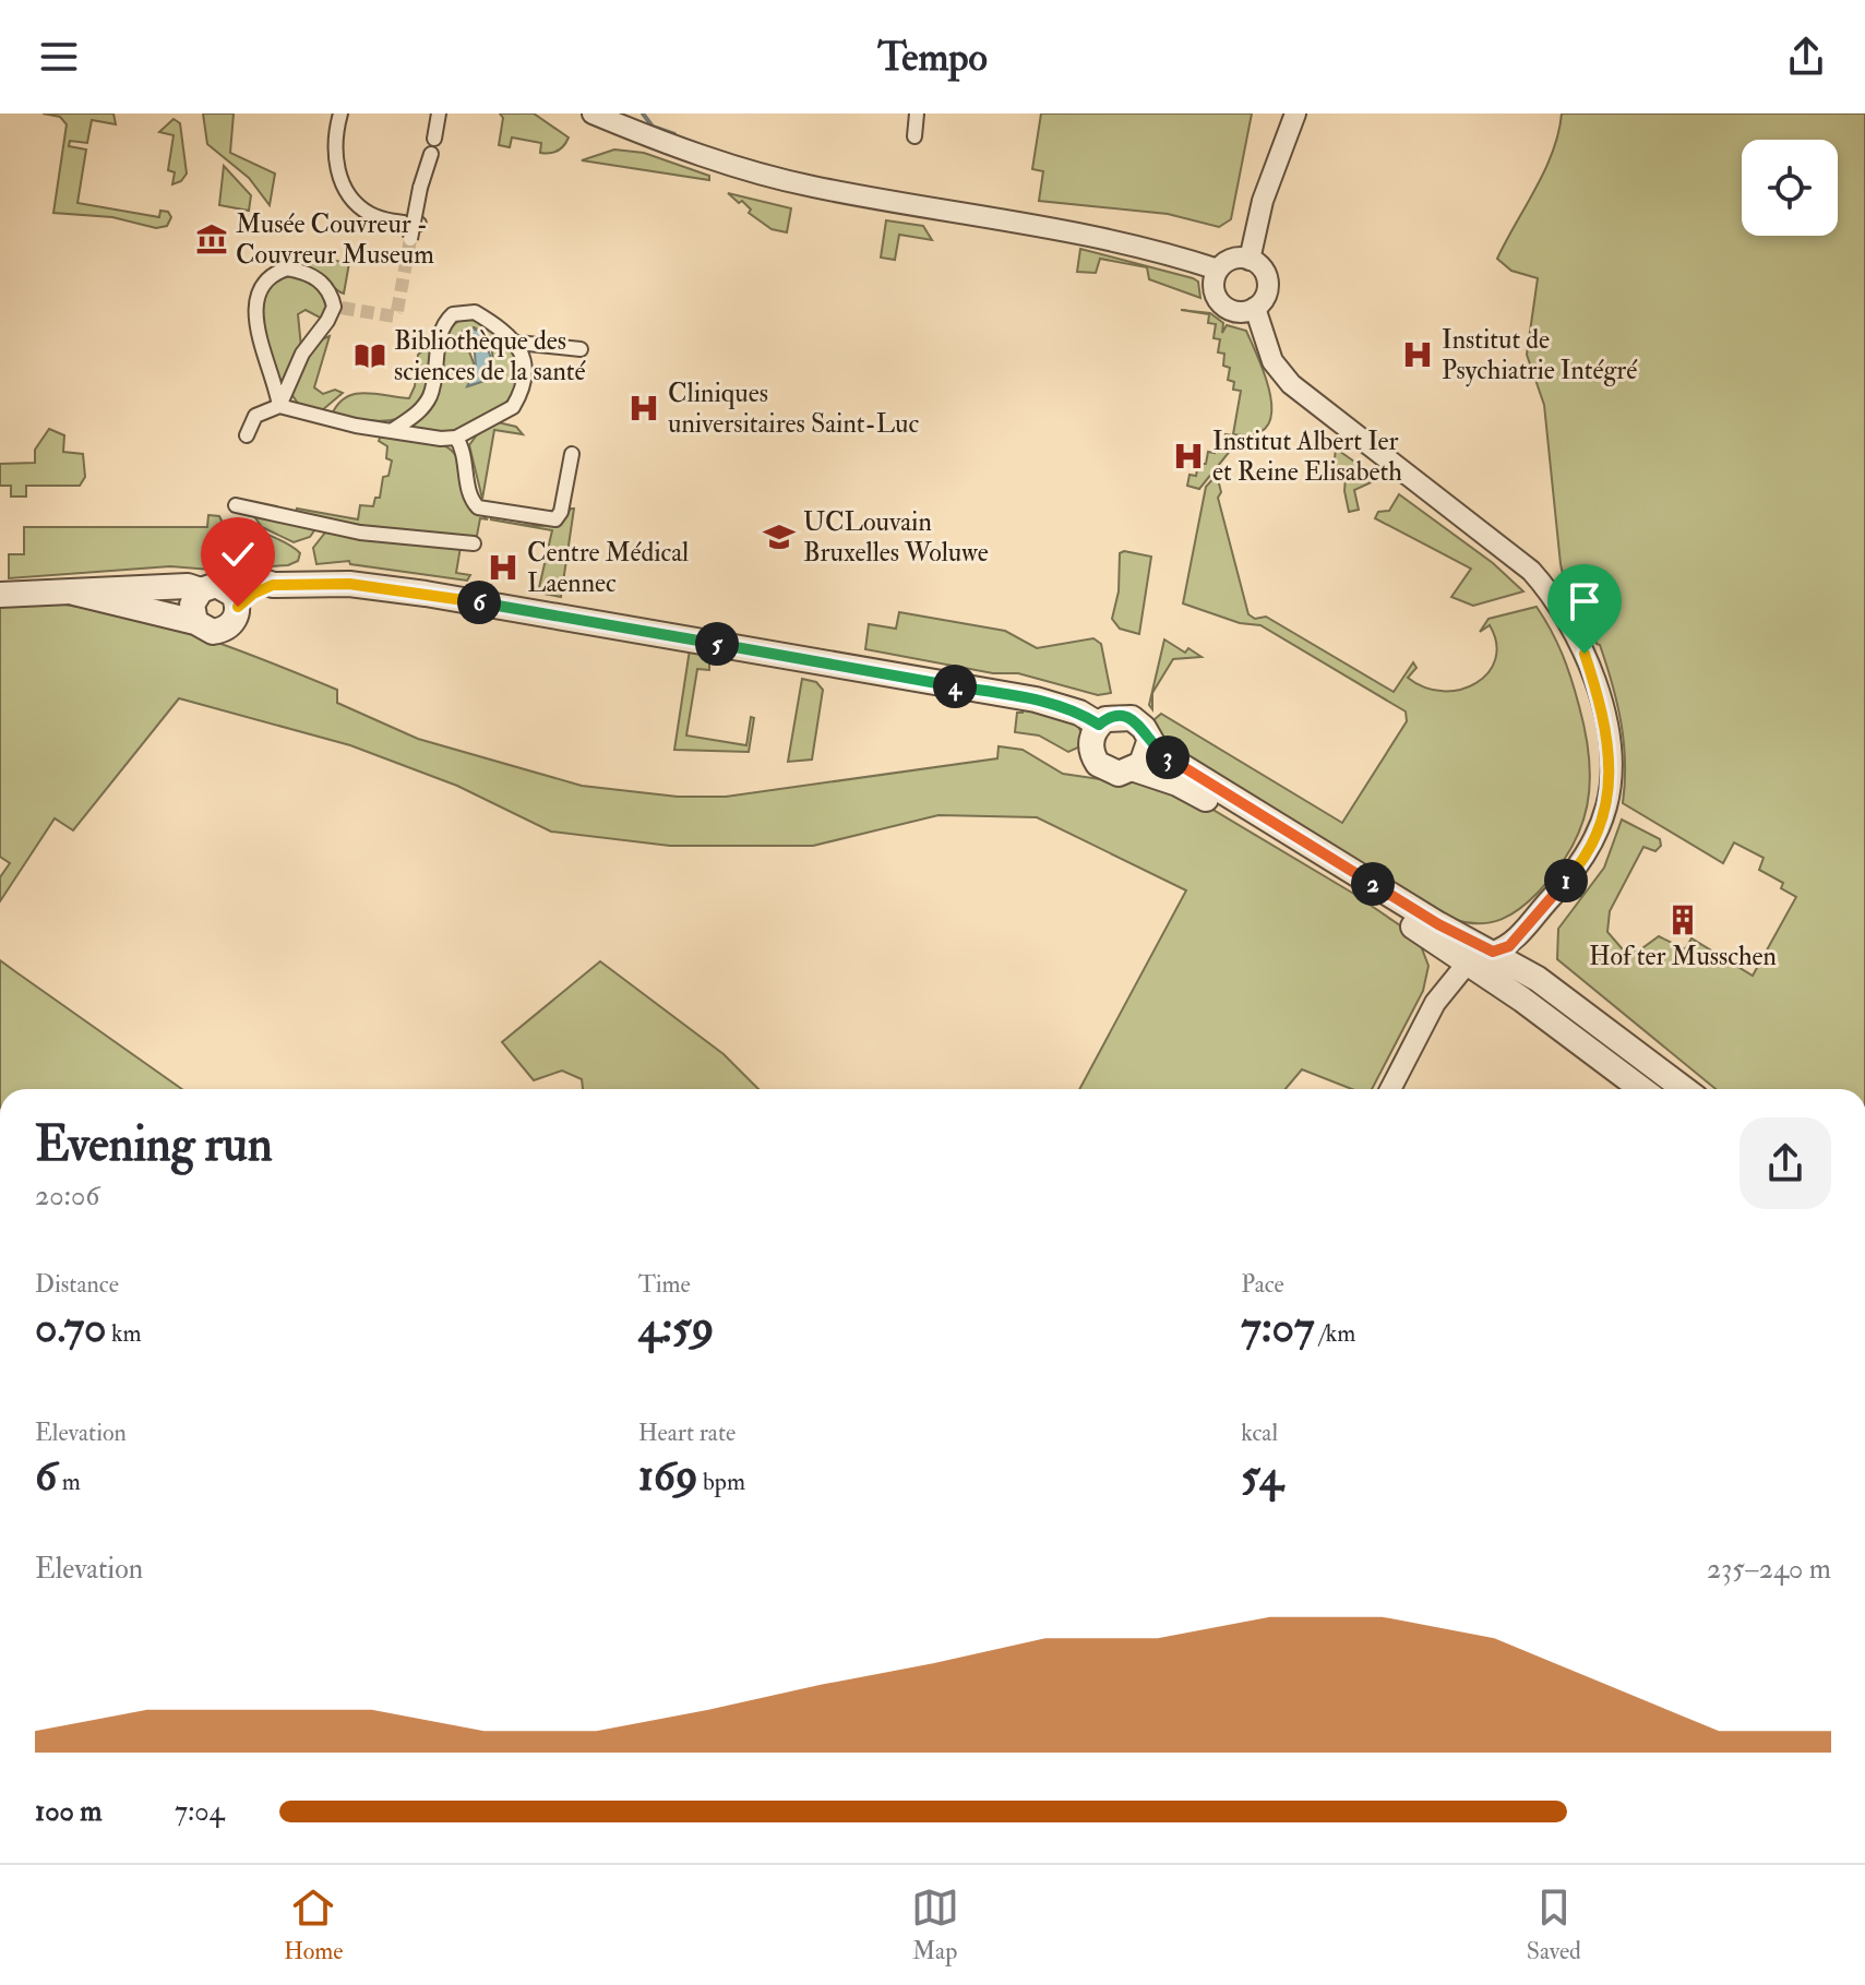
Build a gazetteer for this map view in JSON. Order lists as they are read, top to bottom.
{
  "places": {
    "museum": ["Musée Couvreur - Couvreur Museum"],
    "hospital": [
      "Institut de Psychiatrie Intégré",
      "Cliniques universitaires Saint-Luc",
      "Institut Albert Ier et Reine Elisabeth",
      "Centre Médical Laennec"
    ],
    "library": ["Bibliothèque des sciences de la santé"],
    "school or university": ["UCLouvain Bruxelles Woluwe"],
    "building": ["Hof ter Musschen"]
  },
  "page": {
    "header": "Tempo",
    "pins": [
      "6",
      "5",
      "4",
      "3",
      "1",
      "2"
    ],
    "heading": ["Evening run", "20:06"],
    "stats": [
      ["Distance", "0.70 km"],
      ["Time", "4:59"],
      ["Pace", "7:07 /km"],
      ["Elevation", "6 m"],
      ["Heart rate", "169 bpm"],
      ["kcal", "54"]
    ],
    "chart": ["Elevation", "235–240 m"],
    "list": [
      {
        "name": "100 m",
        "note": "7:04"
      }
    ],
    "tabs": ["Home", "Map", "Saved"]
  }
}
